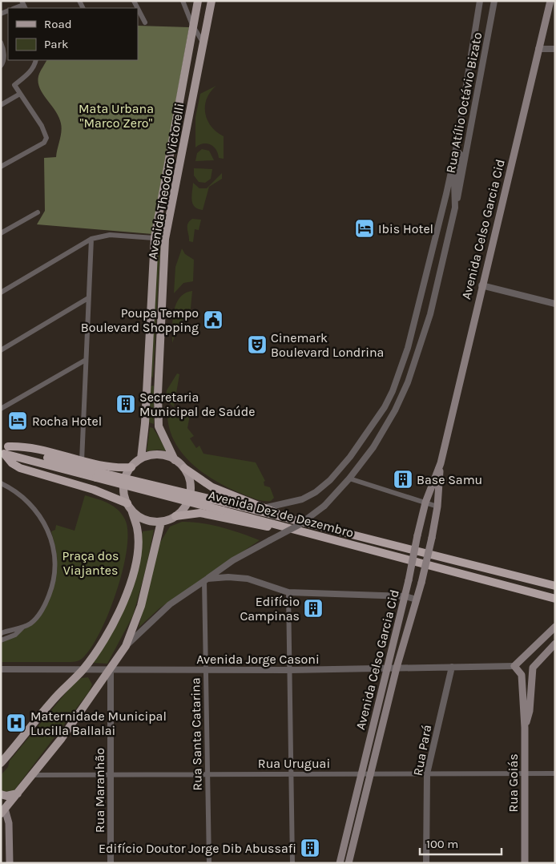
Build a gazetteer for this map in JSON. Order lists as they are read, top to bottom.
{
  "streets": {
    "highway": ["Avenida Dez de Dezembro"],
    "main road": ["Avenida Theodoro Victorelli", "Avenida Celso Garcia Cid", "Rua Goiás"],
    "street": [
      "Rua Atílio Octávio Bizato",
      "Avenida Jorge Casoni",
      "Rua Santa Catarina",
      "Rua Pará",
      "Rua Uruguai",
      "Rua Maranhão"
    ]
  },
  "crossings": [
    ["Avenida Celso Garcia Cid", "Avenida Jorge Casoni"],
    ["Avenida Celso Garcia Cid", "Rua Uruguai"],
    ["Avenida Jorge Casoni", "Rua Santa Catarina"],
    ["Avenida Jorge Casoni", "Rua Pará"],
    ["Avenida Jorge Casoni", "Rua Goiás"],
    ["Avenida Jorge Casoni", "Rua Maranhão"],
    ["Rua Santa Catarina", "Rua Uruguai"],
    ["Rua Pará", "Rua Uruguai"],
    ["Rua Uruguai", "Rua Goiás"],
    ["Rua Uruguai", "Rua Maranhão"]
  ],
  "parks": ["Mata Urbana \"Marco Zero\"", "Praça dos Viajantes"],
  "places": {
    "hotel": ["Ibis Hotel", "Rocha Hotel"],
    "public building": ["Poupa Tempo Boulevard Shopping"],
    "theatre": ["Cinemark Boulevard Londrina"],
    "building": [
      "Secretaria Municipal de Saúde",
      "Base Samu",
      "Edifício Campinas",
      "Edifício Doutor Jorge Dib Abussafi"
    ],
    "hospital": ["Maternidade Municipal Lucilla Ballalai"]
  },
  "legend": ["Road", "Park"],
  "scale_bar": "100 m"
}
